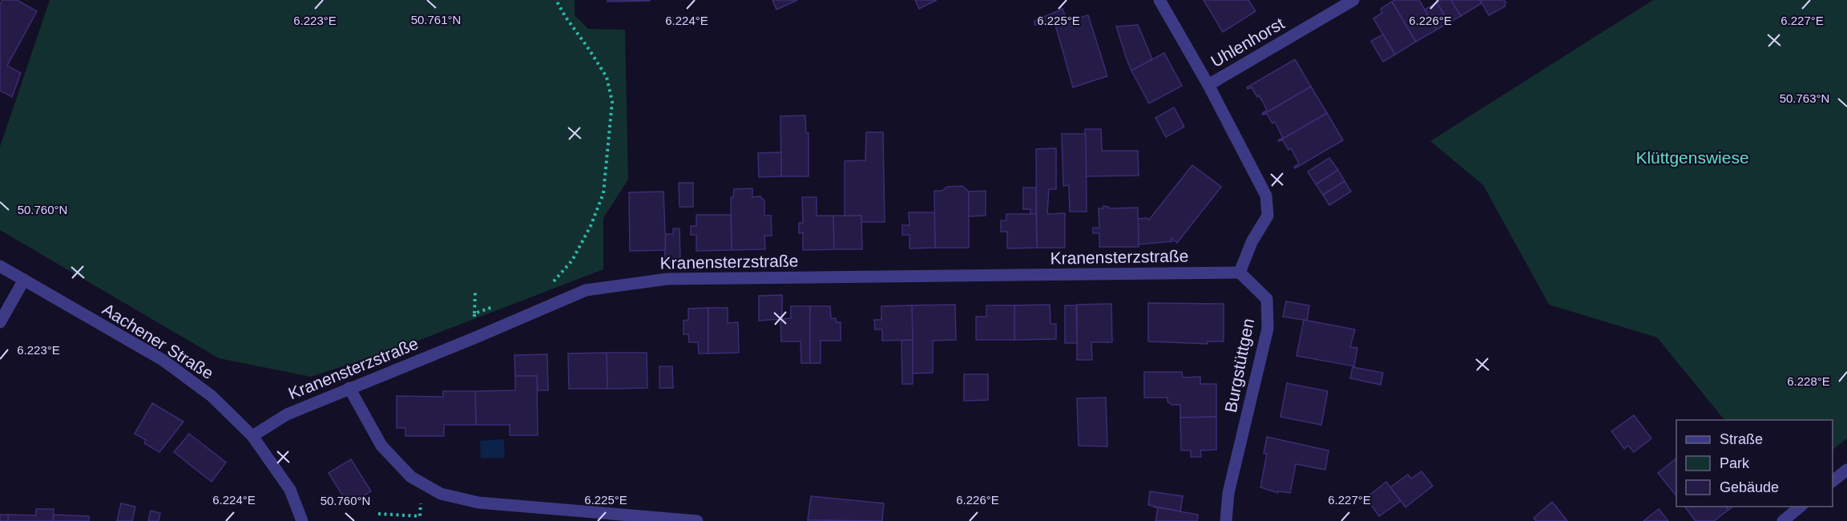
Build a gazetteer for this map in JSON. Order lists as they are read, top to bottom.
{
  "streets": {
    "street": [
      "Uhlenhorst",
      "Kranensterzstraße",
      "Aachener Straße",
      "Burgstüttgen"
    ]
  },
  "crossings": [
    ["Kranensterzstraße", "Aachener Straße"],
    ["Kranensterzstraße", "Burgstüttgen"]
  ],
  "parks": ["Klüttgenswiese"],
  "legend": ["Straße", "Park", "Gebäude"],
  "coordinates": [
    "50.761°N",
    "6.223°E",
    "6.224°E",
    "6.225°E",
    "6.226°E",
    "6.227°E",
    "50.763°N",
    "50.760°N",
    "6.228°E"
  ]
}
